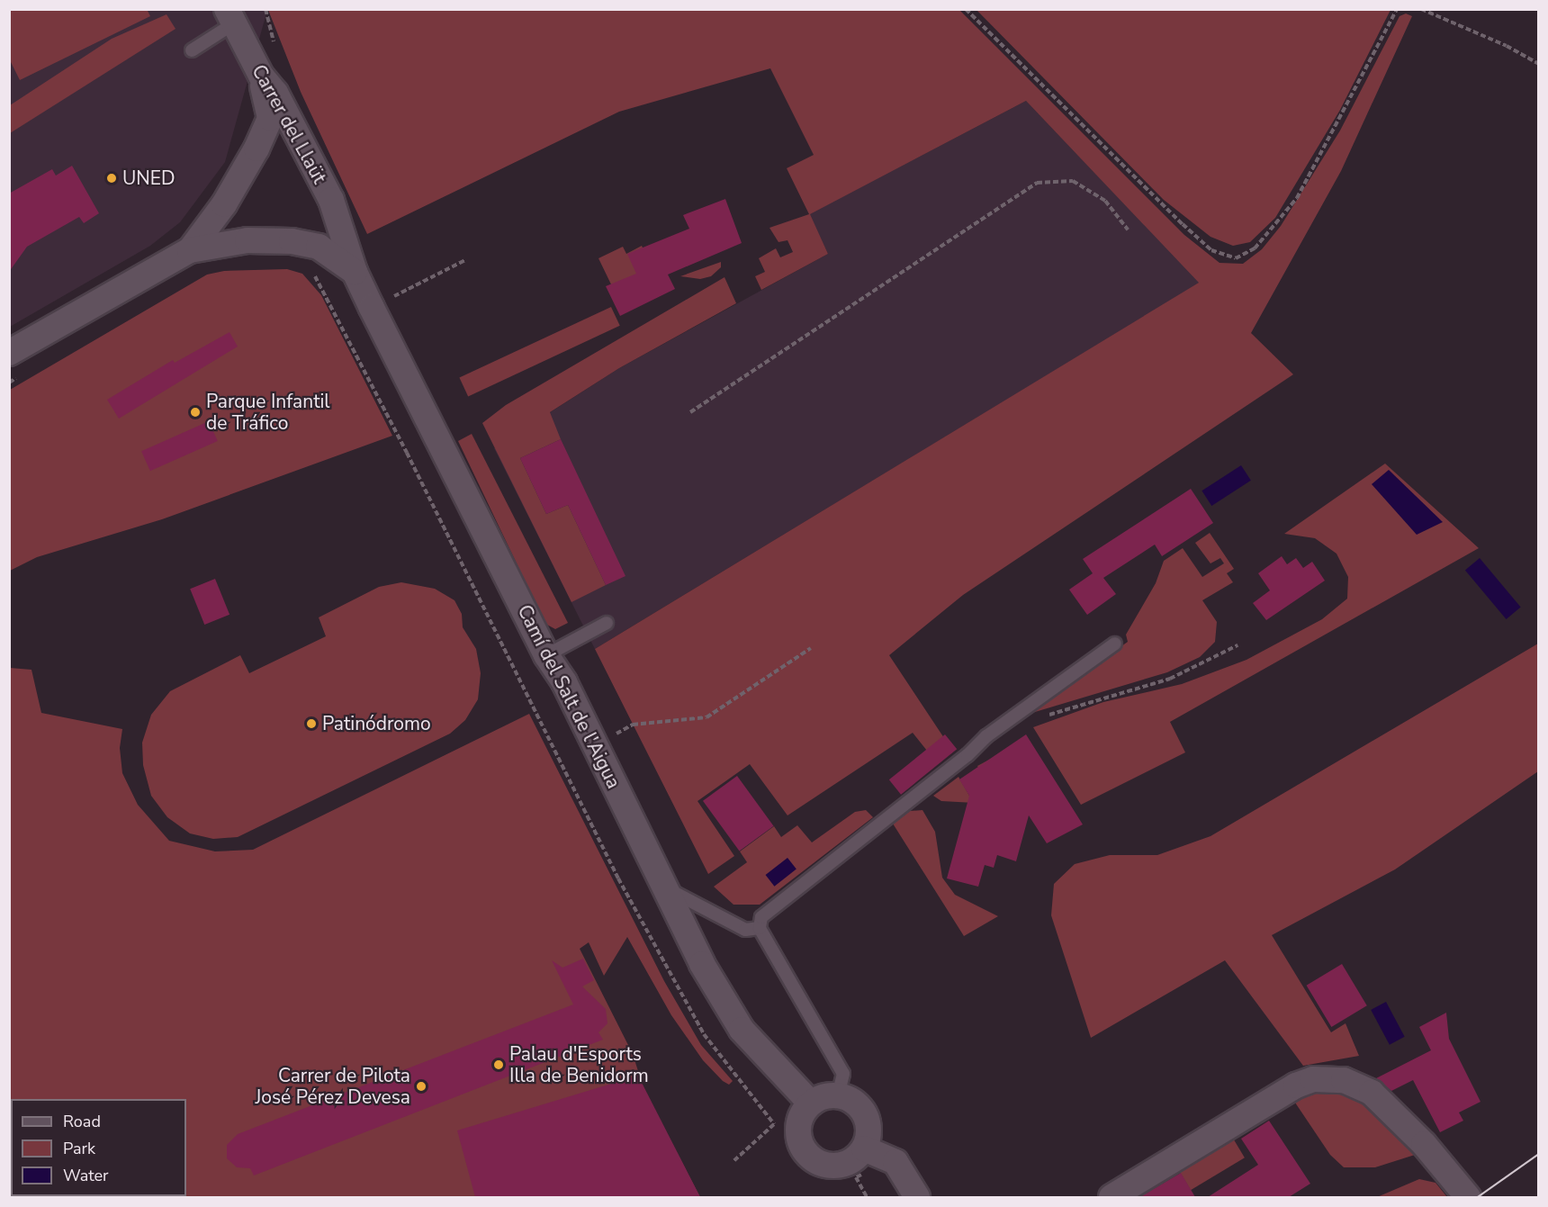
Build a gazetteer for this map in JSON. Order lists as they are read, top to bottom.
{
  "streets": {
    "street": ["Carrer del Llaüt", "Camí del Salt de l'Aigua"]
  },
  "crossings": [
    ["Carrer del Llaüt", "Camí del Salt de l'Aigua"]
  ],
  "places": [
    "UNED",
    "Parque Infantil de Tráfico",
    "Patinódromo",
    "Palau d'Esports Illa de Benidorm",
    "Carrer de Pilota José Pérez Devesa"
  ],
  "legend": ["Road", "Park", "Water"]
}
